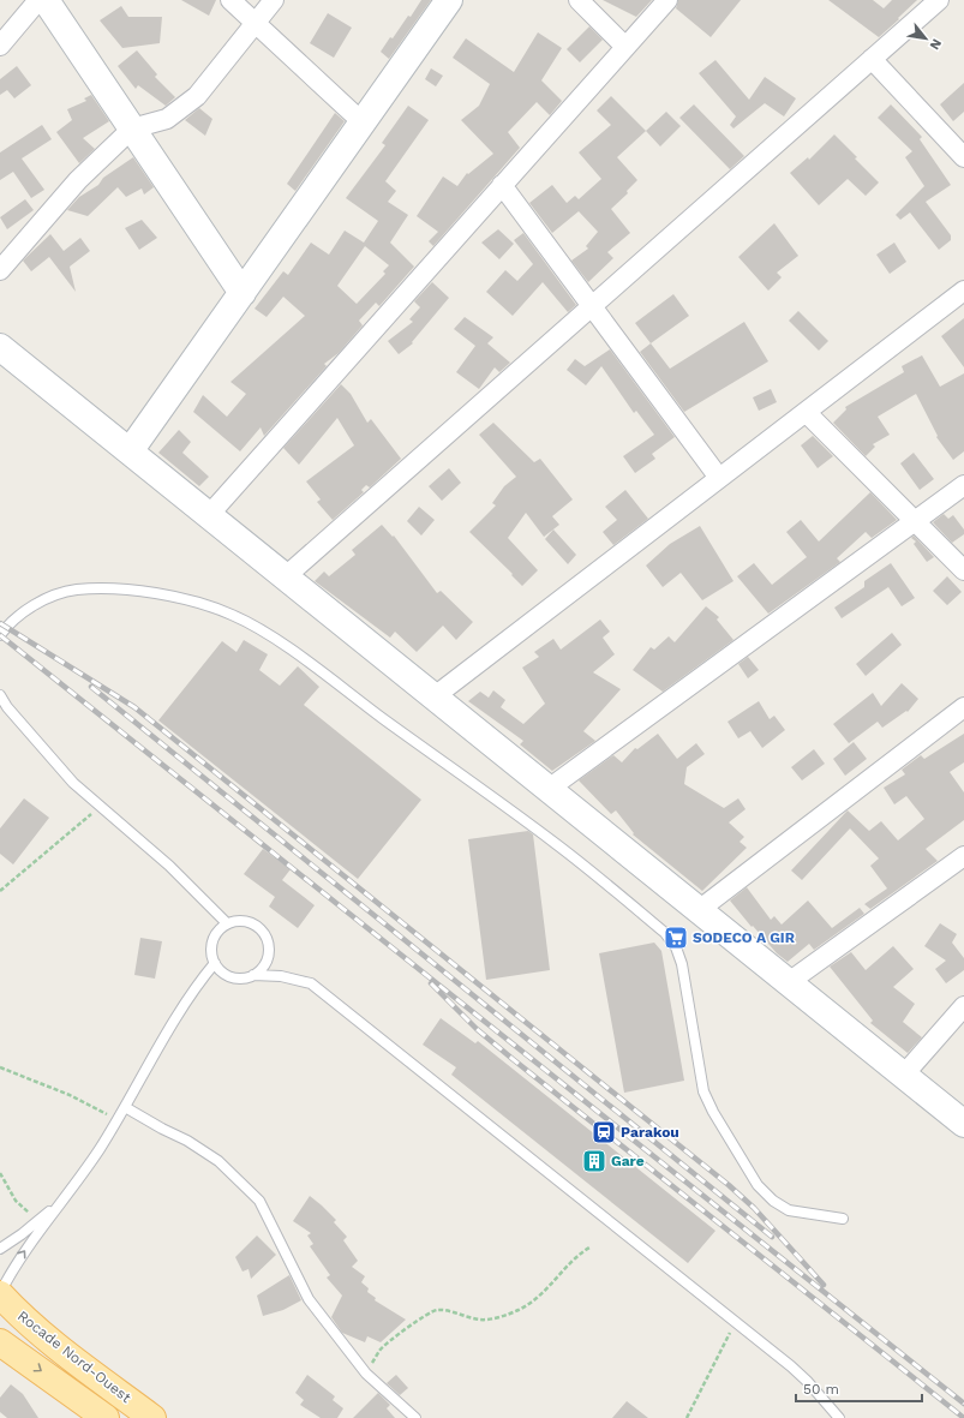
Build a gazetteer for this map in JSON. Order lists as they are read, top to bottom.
{
  "streets": {
    "main road": ["Rocade Nord-Ouest"]
  },
  "places": {
    "supermarket": ["SODECO A GIR"],
    "station": ["Parakou"],
    "building": ["Gare"]
  },
  "scale_bar": "50 m",
  "north": "bottom right"
}
